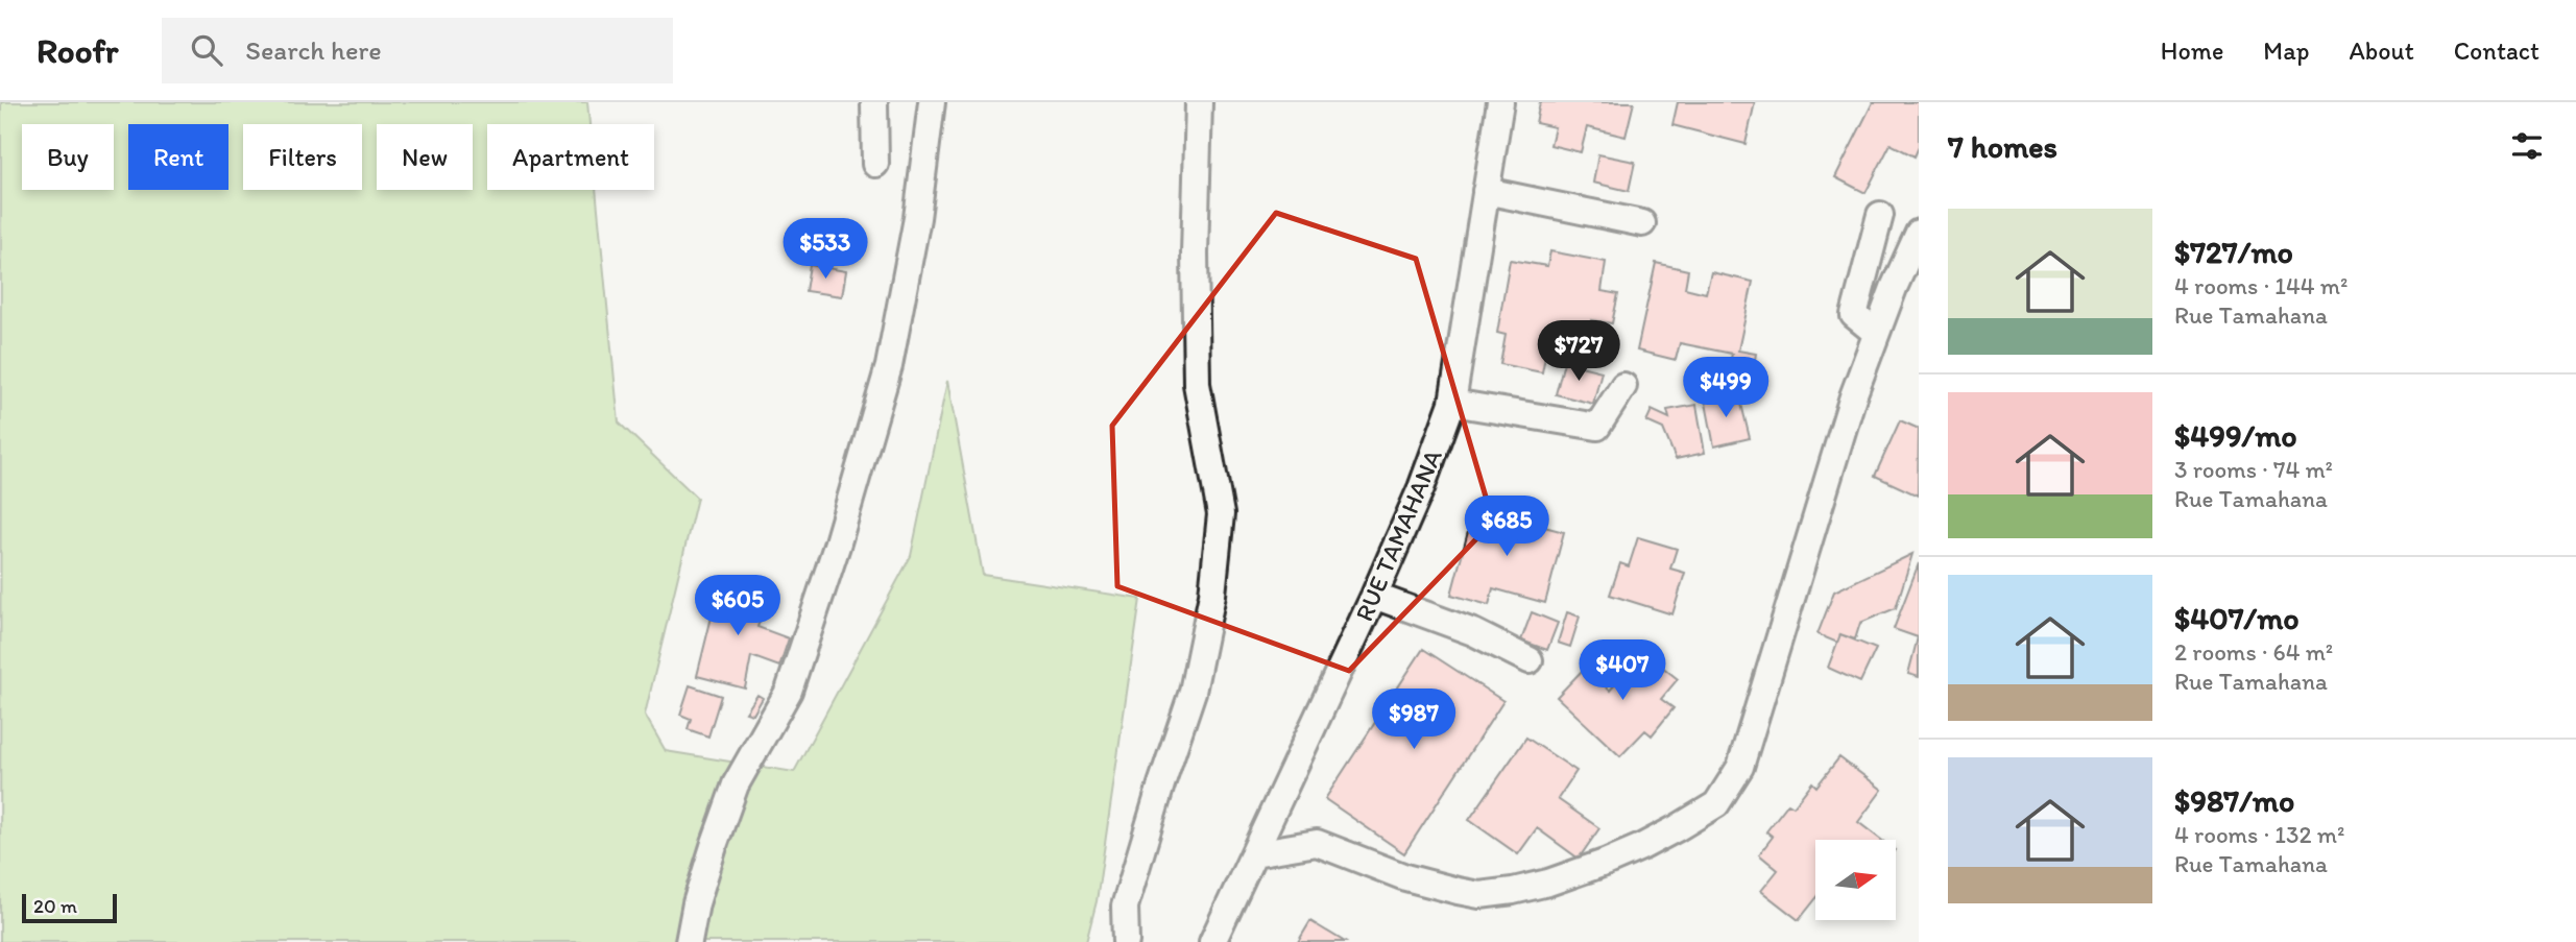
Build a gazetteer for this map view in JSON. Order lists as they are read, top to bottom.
{
  "streets": {
    "street": ["RUE TAMAHANA"]
  },
  "scale_bar": "20 m",
  "north": "right",
  "page": {
    "header": "Roofr",
    "search": "Search here",
    "nav": [
      "Home",
      "Map",
      "About",
      "Contact"
    ],
    "heading": "7 homes",
    "chip": [
      "Buy",
      "Rent",
      "Filters",
      "New",
      "Apartment"
    ],
    "list": [
      {
        "name": "$727/mo",
        "note": "4 rooms · 144 m² · Rue Tamahana"
      },
      {
        "name": "$499/mo",
        "note": "3 rooms · 74 m² · Rue Tamahana"
      },
      {
        "name": "$407/mo",
        "note": "2 rooms · 64 m² · Rue Tamahana"
      },
      {
        "name": "$987/mo",
        "note": "4 rooms · 132 m² · Rue Tamahana"
      }
    ],
    "price": [
      "$533",
      "$727",
      "$499",
      "$685",
      "$605",
      "$407",
      "$987"
    ],
    "scale": "20 m"
  }
}
